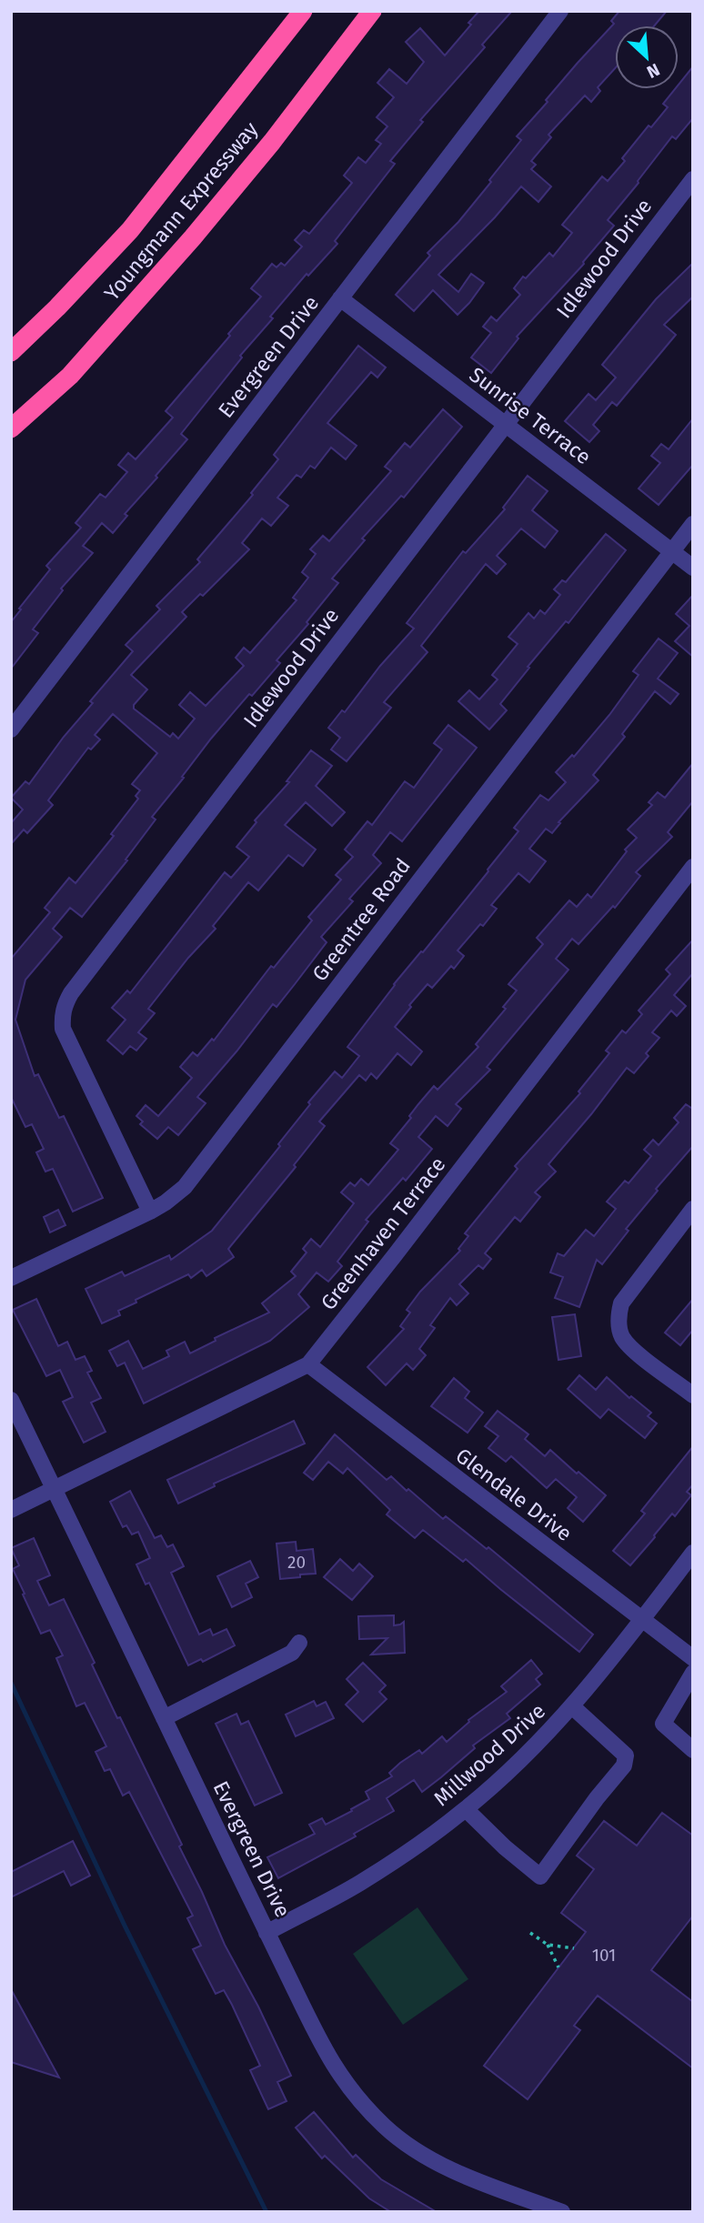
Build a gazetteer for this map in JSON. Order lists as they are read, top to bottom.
{
  "streets": {
    "highway": ["Youngmann Expressway"],
    "street": [
      "Idlewood Drive",
      "Evergreen Drive",
      "Sunrise Terrace",
      "Greentree Road",
      "Greenhaven Terrace",
      "Glendale Drive",
      "Millwood Drive"
    ]
  },
  "crossings": [
    ["Idlewood Drive", "Sunrise Terrace"],
    ["Idlewood Drive", "Greentree Road"],
    ["Evergreen Drive", "Sunrise Terrace"],
    ["Evergreen Drive", "Greenhaven Terrace"],
    ["Evergreen Drive", "Millwood Drive"],
    ["Sunrise Terrace", "Greentree Road"],
    ["Greenhaven Terrace", "Glendale Drive"],
    ["Glendale Drive", "Millwood Drive"]
  ],
  "house_numbers": ["20", "101"],
  "north": "bottom right"
}
